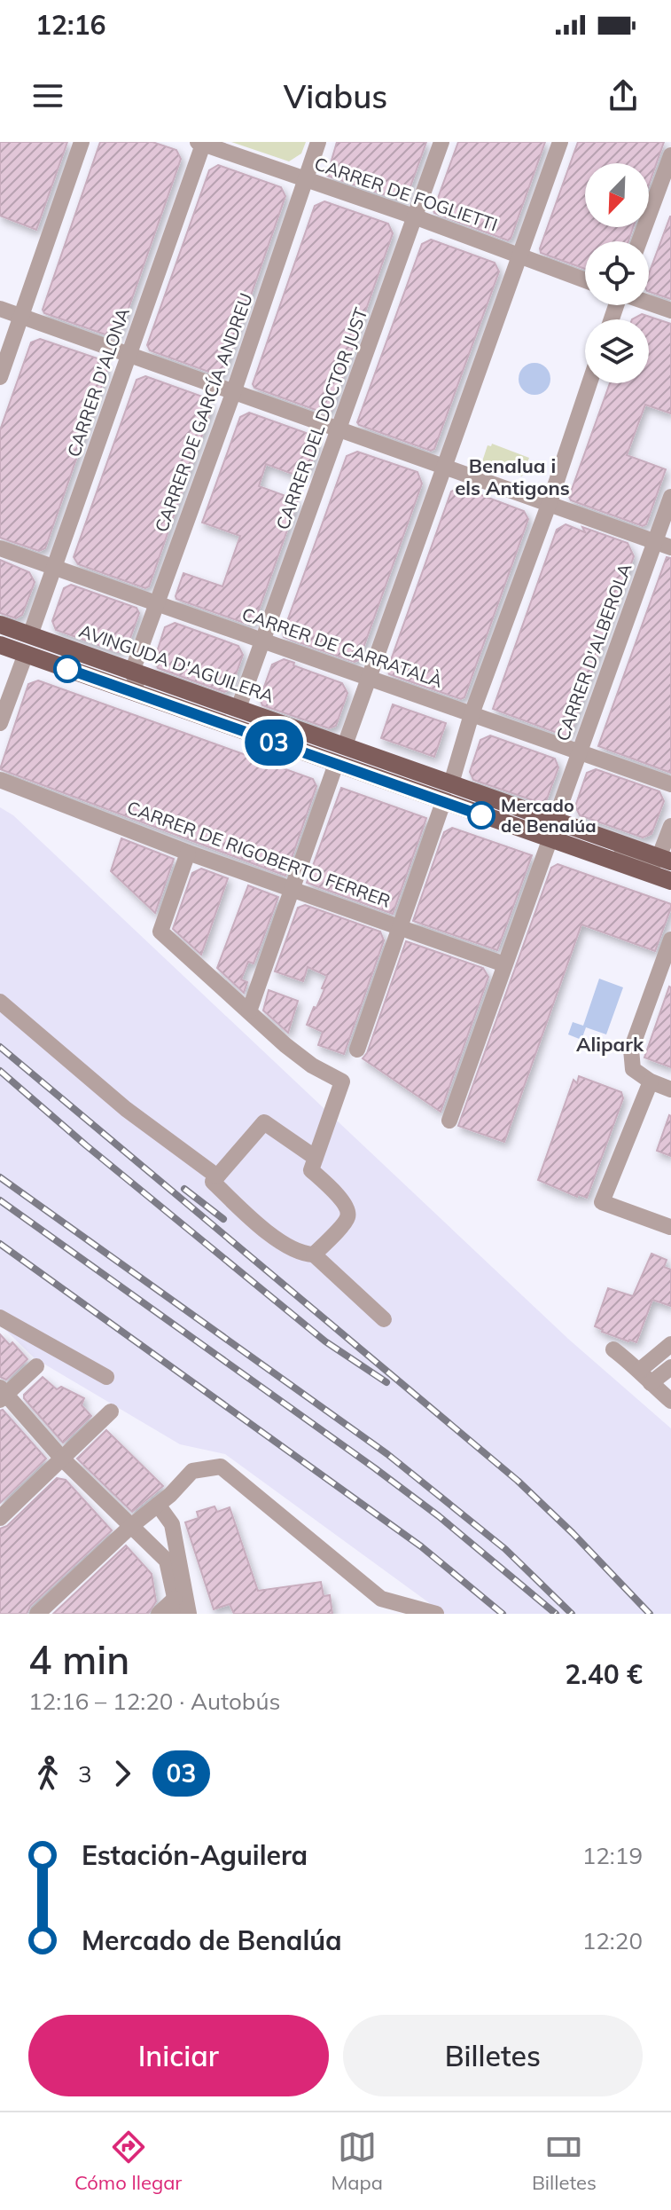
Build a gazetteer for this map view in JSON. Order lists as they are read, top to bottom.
{
  "streets": {
    "main road": ["AVINGUDA D'AGUILERA"],
    "street": [
      "CARRER DE FOGLIETTI",
      "CARRER D'ALONA",
      "CARRER DE GARCÍA ANDREU",
      "CARRER DEL DOCTOR JUST",
      "CARRER DE CARRATALÀ",
      "CARRER D'ALBEROLA",
      "CARRER DE RIGOBERTO FERRER"
    ]
  },
  "crossings": [
    ["CARRER DE FOGLIETTI", "CARRER D'ALONA"],
    ["CARRER DE FOGLIETTI", "CARRER DE GARCÍA ANDREU"],
    ["CARRER DE FOGLIETTI", "CARRER DEL DOCTOR JUST"],
    ["CARRER D'ALONA", "CARRER DE CARRATALÀ"],
    ["CARRER D'ALONA", "AVINGUDA D'AGUILERA"],
    ["CARRER DE GARCÍA ANDREU", "CARRER DE CARRATALÀ"],
    ["CARRER DE GARCÍA ANDREU", "AVINGUDA D'AGUILERA"],
    ["CARRER DEL DOCTOR JUST", "CARRER DE CARRATALÀ"],
    ["CARRER DEL DOCTOR JUST", "AVINGUDA D'AGUILERA"],
    ["CARRER DE CARRATALÀ", "CARRER D'ALBEROLA"],
    ["CARRER D'ALBEROLA", "AVINGUDA D'AGUILERA"],
    ["CARRER D'ALBEROLA", "CARRER DE RIGOBERTO FERRER"]
  ],
  "districts": ["Benalua i els Antigons", "Alipark"],
  "places": ["Mercado de Benalúa"],
  "lines": ["bus line 03"],
  "north": "bottom left",
  "page": {
    "status": "12:16",
    "header": "Viabus",
    "on_map": "03",
    "heading": ["4 min", "12:16 – 12:20 · Autobús", "2.40 €"],
    "legs": ["3", "03"],
    "list": [
      {
        "name": "Estación-Aguilera",
        "value": "12:19"
      },
      {
        "name": "Mercado de Benalúa",
        "value": "12:20"
      }
    ],
    "buttons": ["Iniciar", "Billetes"],
    "tabs": ["Cómo llegar", "Mapa", "Billetes"]
  }
}
